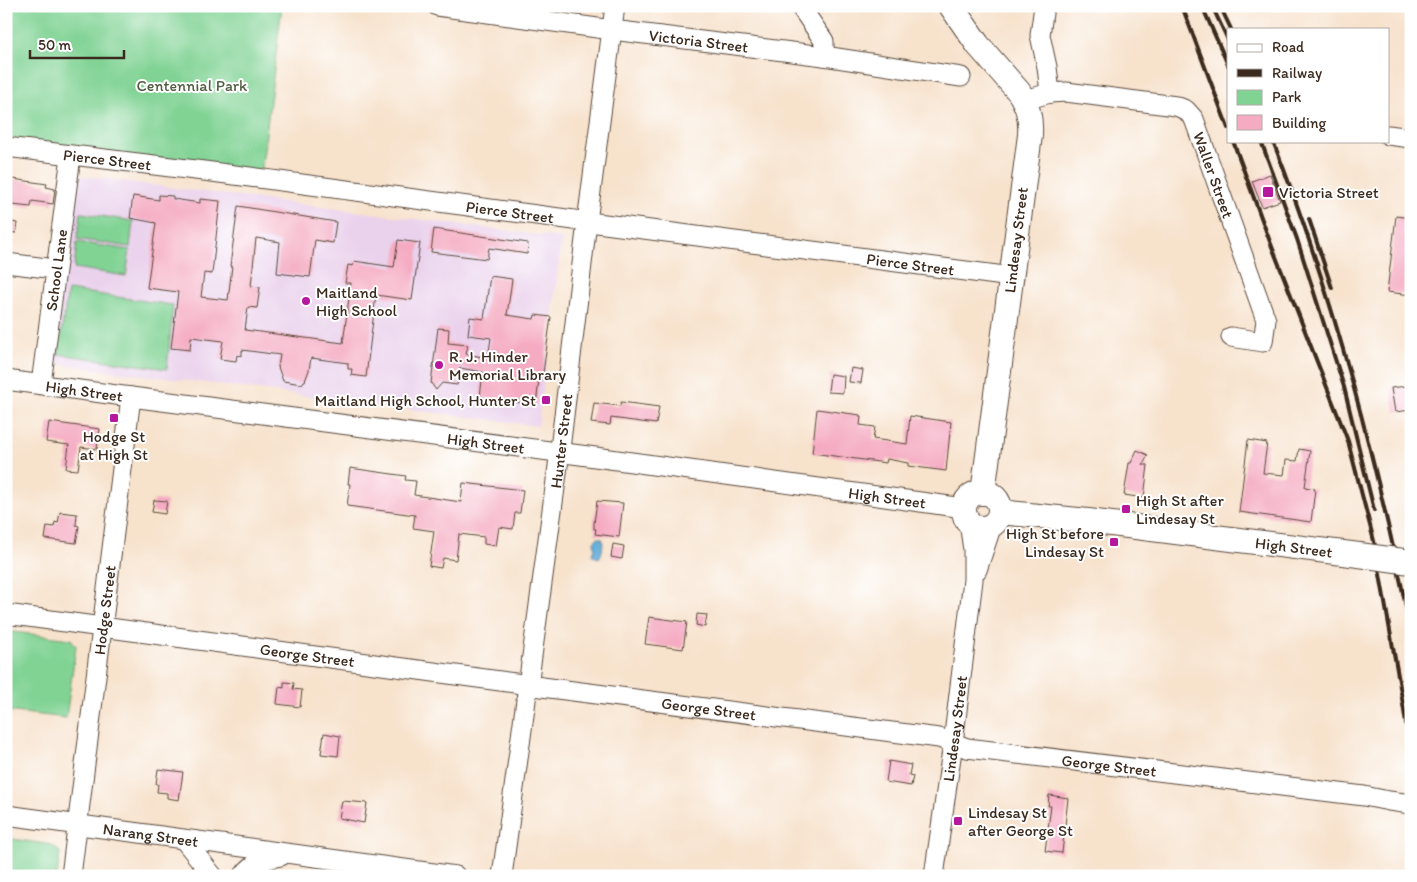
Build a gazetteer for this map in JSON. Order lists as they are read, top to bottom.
{
  "streets": {
    "main road": ["Lindesay Street", "High Street"],
    "street": [
      "Victoria Street",
      "Pierce Street",
      "Waller Street",
      "School Lane",
      "Hunter Street",
      "Hodge Street",
      "George Street",
      "Narang Street"
    ]
  },
  "crossings": [
    ["Victoria Street", "Hunter Street"],
    ["Pierce Street", "Lindesay Street"],
    ["Pierce Street", "School Lane"],
    ["Pierce Street", "Hunter Street"],
    ["Lindesay Street", "High Street"],
    ["Lindesay Street", "George Street"],
    ["School Lane", "High Street"],
    ["High Street", "Hunter Street"],
    ["High Street", "Hodge Street"],
    ["Hunter Street", "George Street"],
    ["Hodge Street", "George Street"],
    ["Hodge Street", "Narang Street"]
  ],
  "parks": ["Centennial Park"],
  "places": {
    "transit": [
      "Victoria Street",
      "Maitland High School, Hunter St",
      "Hodge St at High St",
      "High St after Lindesay St",
      "High St before Lindesay St",
      "Lindesay St after George St"
    ],
    "other": ["Maitland High School", "R. J. Hinder Memorial Library"]
  },
  "legend": [
    "Road",
    "Railway",
    "Park",
    "Building"
  ],
  "scale_bar": "50 m"
}
